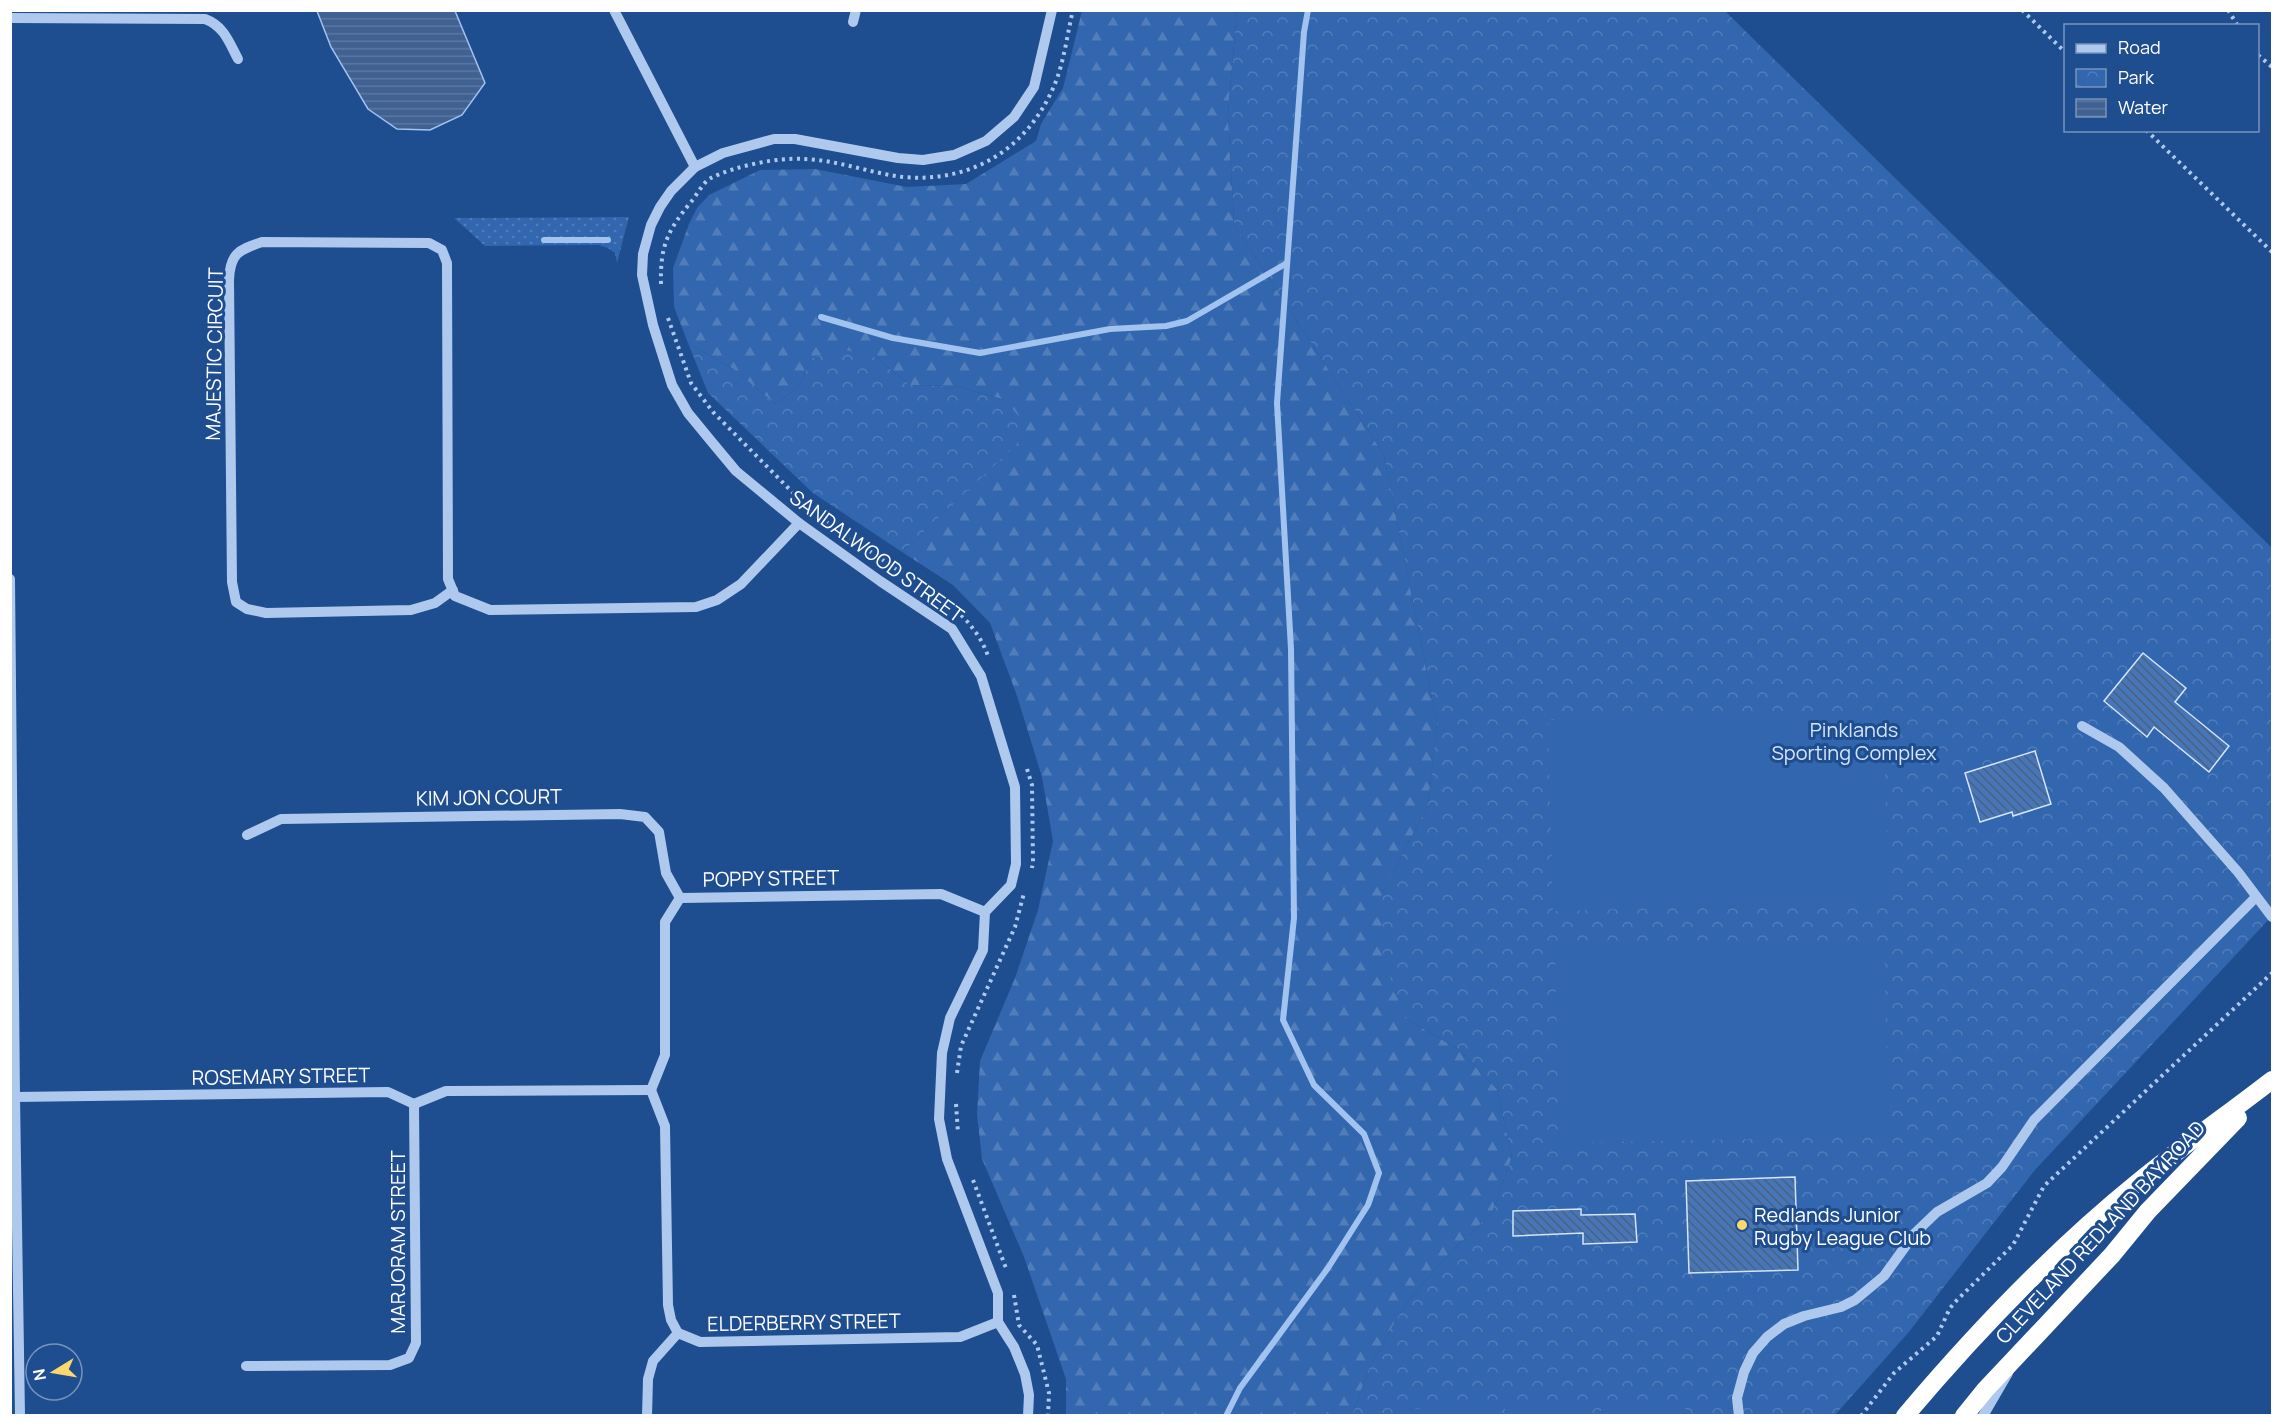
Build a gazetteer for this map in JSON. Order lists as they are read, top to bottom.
{
  "streets": {
    "highway": ["CLEVELAND REDLAND BAY ROAD"],
    "street": [
      "MAJESTIC CIRCUIT",
      "SANDALWOOD STREET",
      "KIM JON COURT",
      "POPPY STREET",
      "ROSEMARY STREET",
      "MARJORAM STREET",
      "ELDERBERRY STREET"
    ]
  },
  "crossings": [
    ["SANDALWOOD STREET", "POPPY STREET"],
    ["KIM JON COURT", "POPPY STREET"],
    ["ROSEMARY STREET", "MARJORAM STREET"]
  ],
  "parks": ["Pinklands Sporting Complex"],
  "places": ["Redlands Junior Rugby League Club"],
  "legend": ["Road", "Park", "Water"],
  "north": "left"
}
